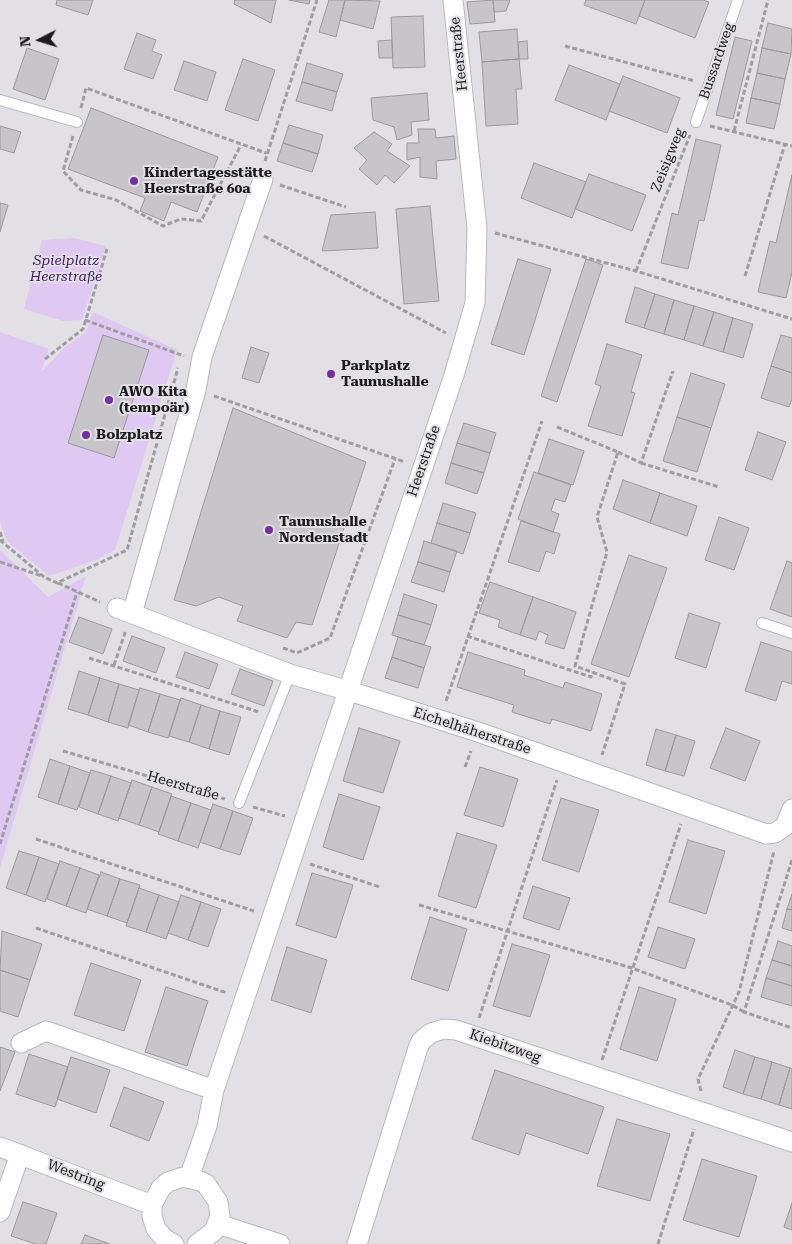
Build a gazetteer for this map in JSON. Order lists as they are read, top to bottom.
{
  "streets": {
    "street": [
      "Heerstraße",
      "Eichelhäherstraße",
      "Kiebitzweg",
      "Westring"
    ],
    "lane": ["Bussardweg"],
    "path": ["Zeisigweg"]
  },
  "crossings": [
    ["Heerstraße", "Eichelhäherstraße"],
    ["Bussardweg", "Zeisigweg"]
  ],
  "parks": ["Spielplatz Heerstraße"],
  "places": [
    "Kindertagesstätte Heerstraße 60a",
    "Parkplatz Taunushalle",
    "AWO Kita (tempoär)",
    "Bolzplatz",
    "Taunushalle Nordenstadt"
  ],
  "north": "left"
}
